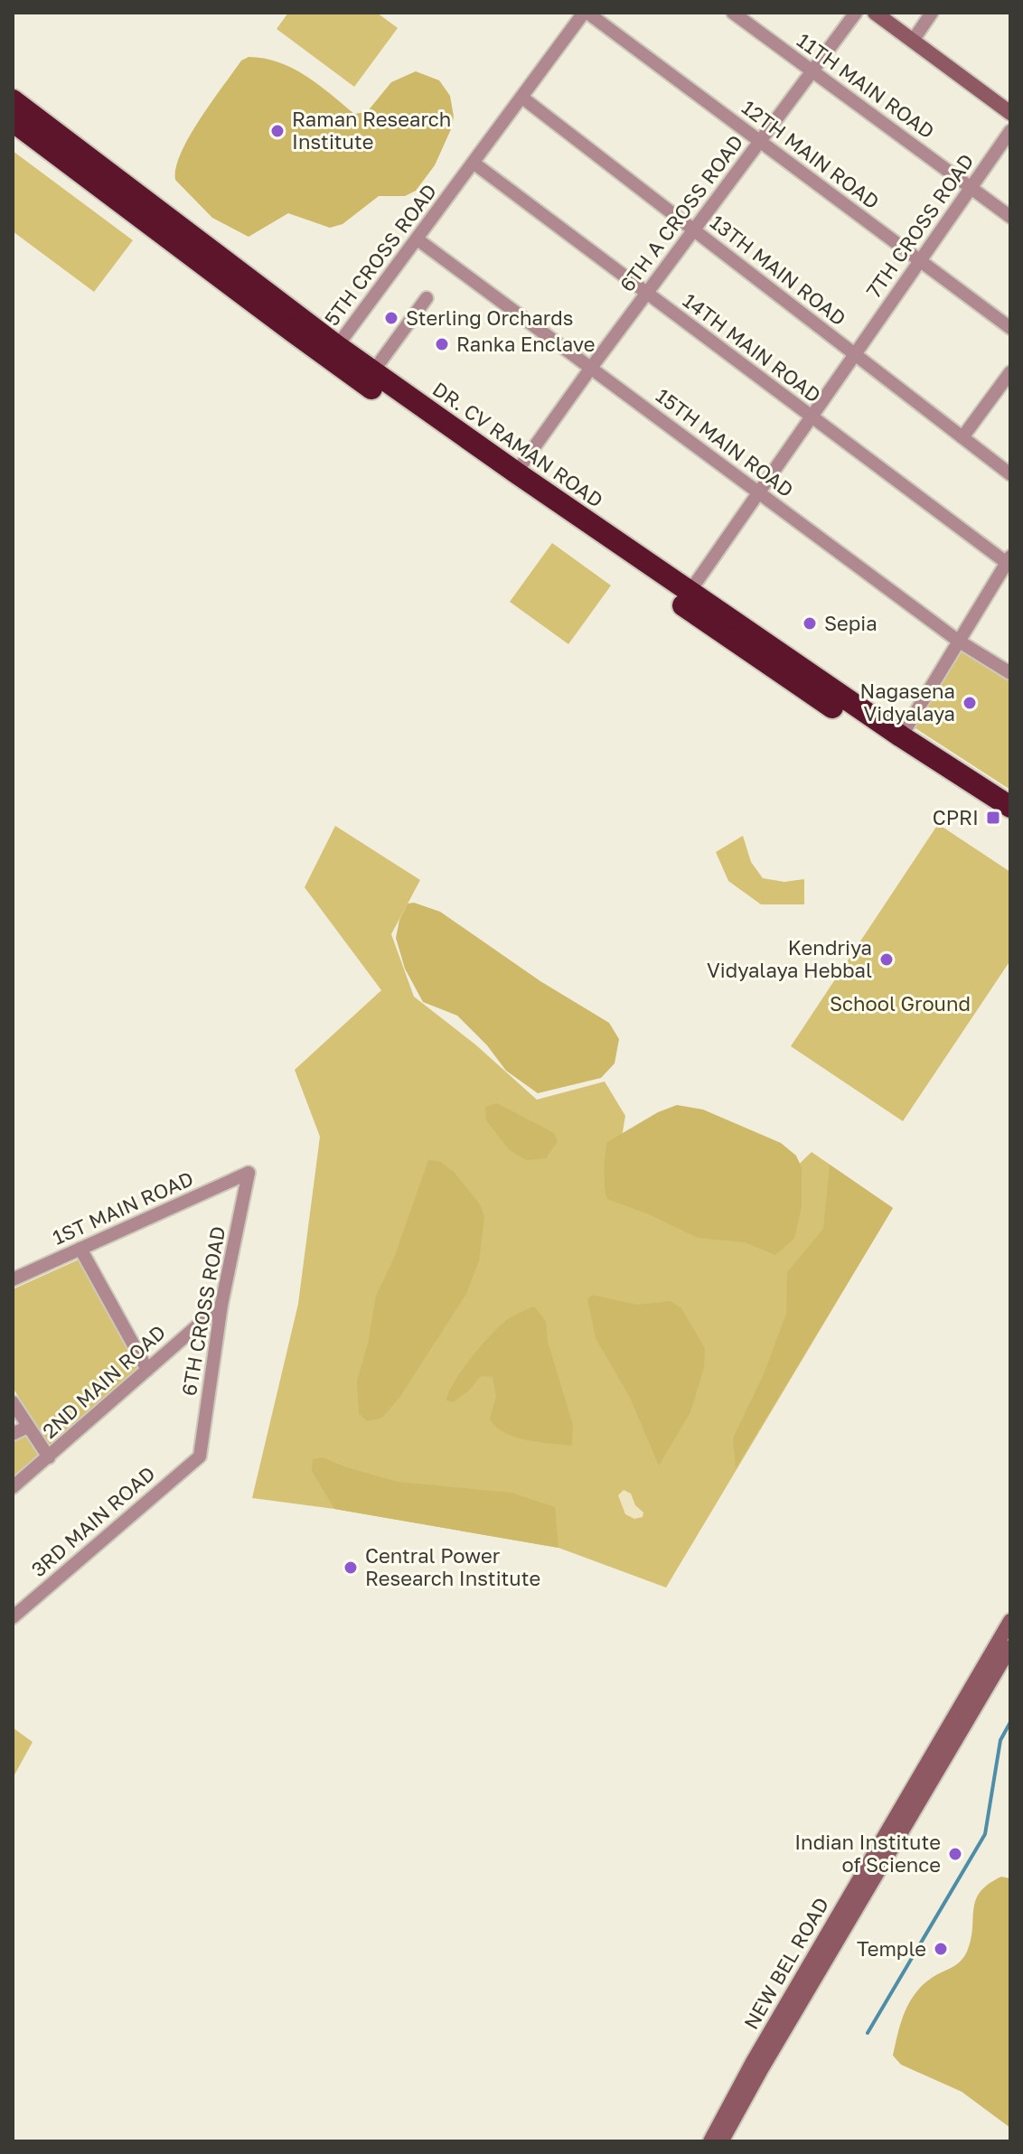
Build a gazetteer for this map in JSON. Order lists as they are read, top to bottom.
{
  "streets": {
    "highway": ["DR. CV RAMAN ROAD"],
    "main road": ["NEW BEL ROAD"],
    "street": [
      "11TH MAIN ROAD",
      "12TH MAIN ROAD",
      "6TH A CROSS ROAD",
      "7TH CROSS ROAD",
      "5TH CROSS ROAD",
      "13TH MAIN ROAD",
      "14TH MAIN ROAD",
      "15TH MAIN ROAD",
      "1ST MAIN ROAD",
      "6TH CROSS ROAD",
      "2ND MAIN ROAD",
      "3RD MAIN ROAD"
    ]
  },
  "crossings": [
    ["11TH MAIN ROAD", "6TH A CROSS ROAD"],
    ["11TH MAIN ROAD", "7TH CROSS ROAD"],
    ["12TH MAIN ROAD", "6TH A CROSS ROAD"],
    ["12TH MAIN ROAD", "7TH CROSS ROAD"],
    ["12TH MAIN ROAD", "5TH CROSS ROAD"],
    ["6TH A CROSS ROAD", "13TH MAIN ROAD"],
    ["6TH A CROSS ROAD", "14TH MAIN ROAD"],
    ["6TH A CROSS ROAD", "15TH MAIN ROAD"],
    ["6TH A CROSS ROAD", "DR. CV RAMAN ROAD"],
    ["7TH CROSS ROAD", "13TH MAIN ROAD"],
    ["7TH CROSS ROAD", "14TH MAIN ROAD"],
    ["7TH CROSS ROAD", "15TH MAIN ROAD"],
    ["7TH CROSS ROAD", "DR. CV RAMAN ROAD"],
    ["5TH CROSS ROAD", "13TH MAIN ROAD"],
    ["5TH CROSS ROAD", "14TH MAIN ROAD"],
    ["5TH CROSS ROAD", "15TH MAIN ROAD"],
    ["5TH CROSS ROAD", "DR. CV RAMAN ROAD"],
    ["1ST MAIN ROAD", "6TH CROSS ROAD"],
    ["6TH CROSS ROAD", "2ND MAIN ROAD"],
    ["6TH CROSS ROAD", "3RD MAIN ROAD"]
  ],
  "parks": ["School Ground"],
  "places": {
    "other": [
      "Raman Research Institute",
      "Sterling Orchards",
      "Ranka Enclave",
      "Sepia",
      "Nagasena Vidyalaya",
      "Kendriya Vidyalaya Hebbal",
      "Central Power Research Institute",
      "Indian Institute of Science",
      "Temple"
    ],
    "transit": ["CPRI"]
  }
}
